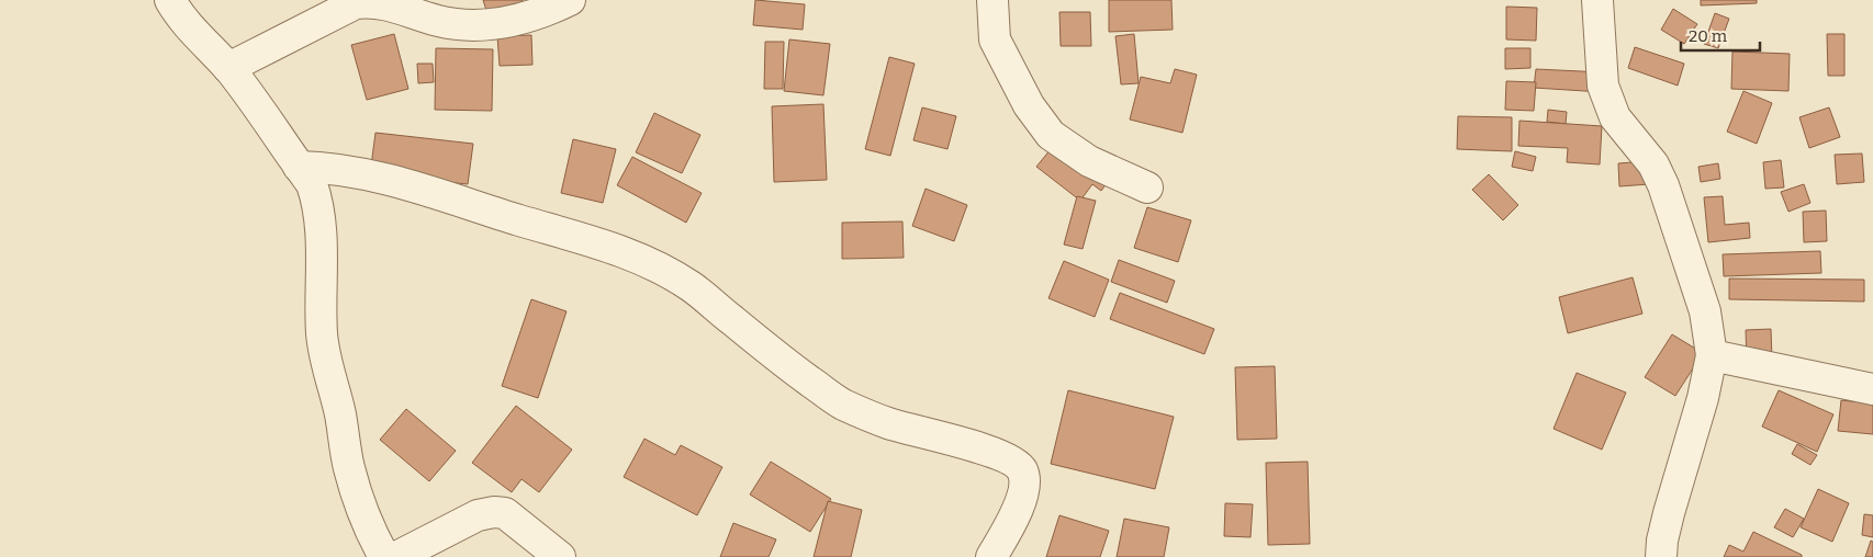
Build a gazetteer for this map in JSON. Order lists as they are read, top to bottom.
{
  "scale_bar": "20 m"
}
